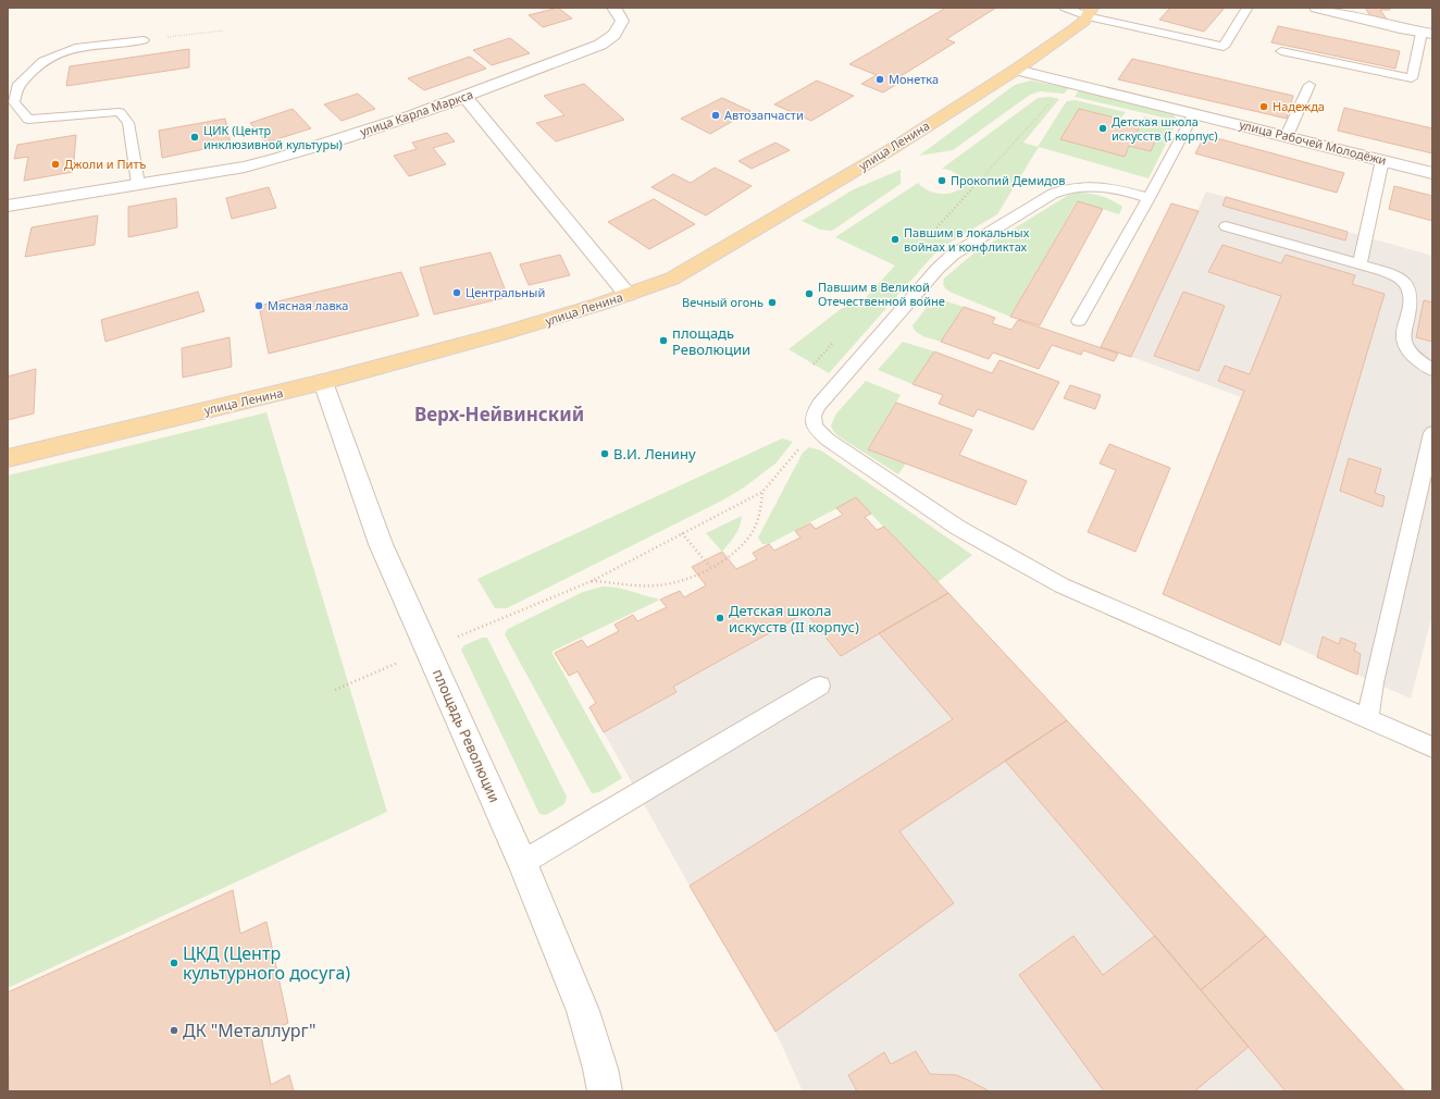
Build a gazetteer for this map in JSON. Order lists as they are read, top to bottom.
{
  "streets": {
    "main road": ["улица Ленина"],
    "street": ["улица Карла Маркса", "улица Рабочей Молодёжи", "площадь Революции"]
  },
  "crossings": [
    ["улица Рабочей Молодёжи", "улица Ленина"],
    ["улица Ленина", "площадь Революции"]
  ],
  "districts": ["Верх-Нейвинский"],
  "places": [
    "Монетка",
    "Надежда",
    "Автозапчасти",
    "Детская школа искусств (I корпус)",
    "ЦИК (Центр инклюзивной культуры)",
    "Джоли и Питъ",
    "Прокопий Демидов",
    "Павшим в локальных войнах и конфликтах",
    "Центральный",
    "Павшим в Великой Отечественной войне",
    "Вечный огонь",
    "Мясная лавка",
    "площадь Революции",
    "В.И. Ленину",
    "Детская школа искусств (II корпус)",
    "ЦКД (Центр культурного досуга)",
    "ДК \"Металлург\""
  ]
}
